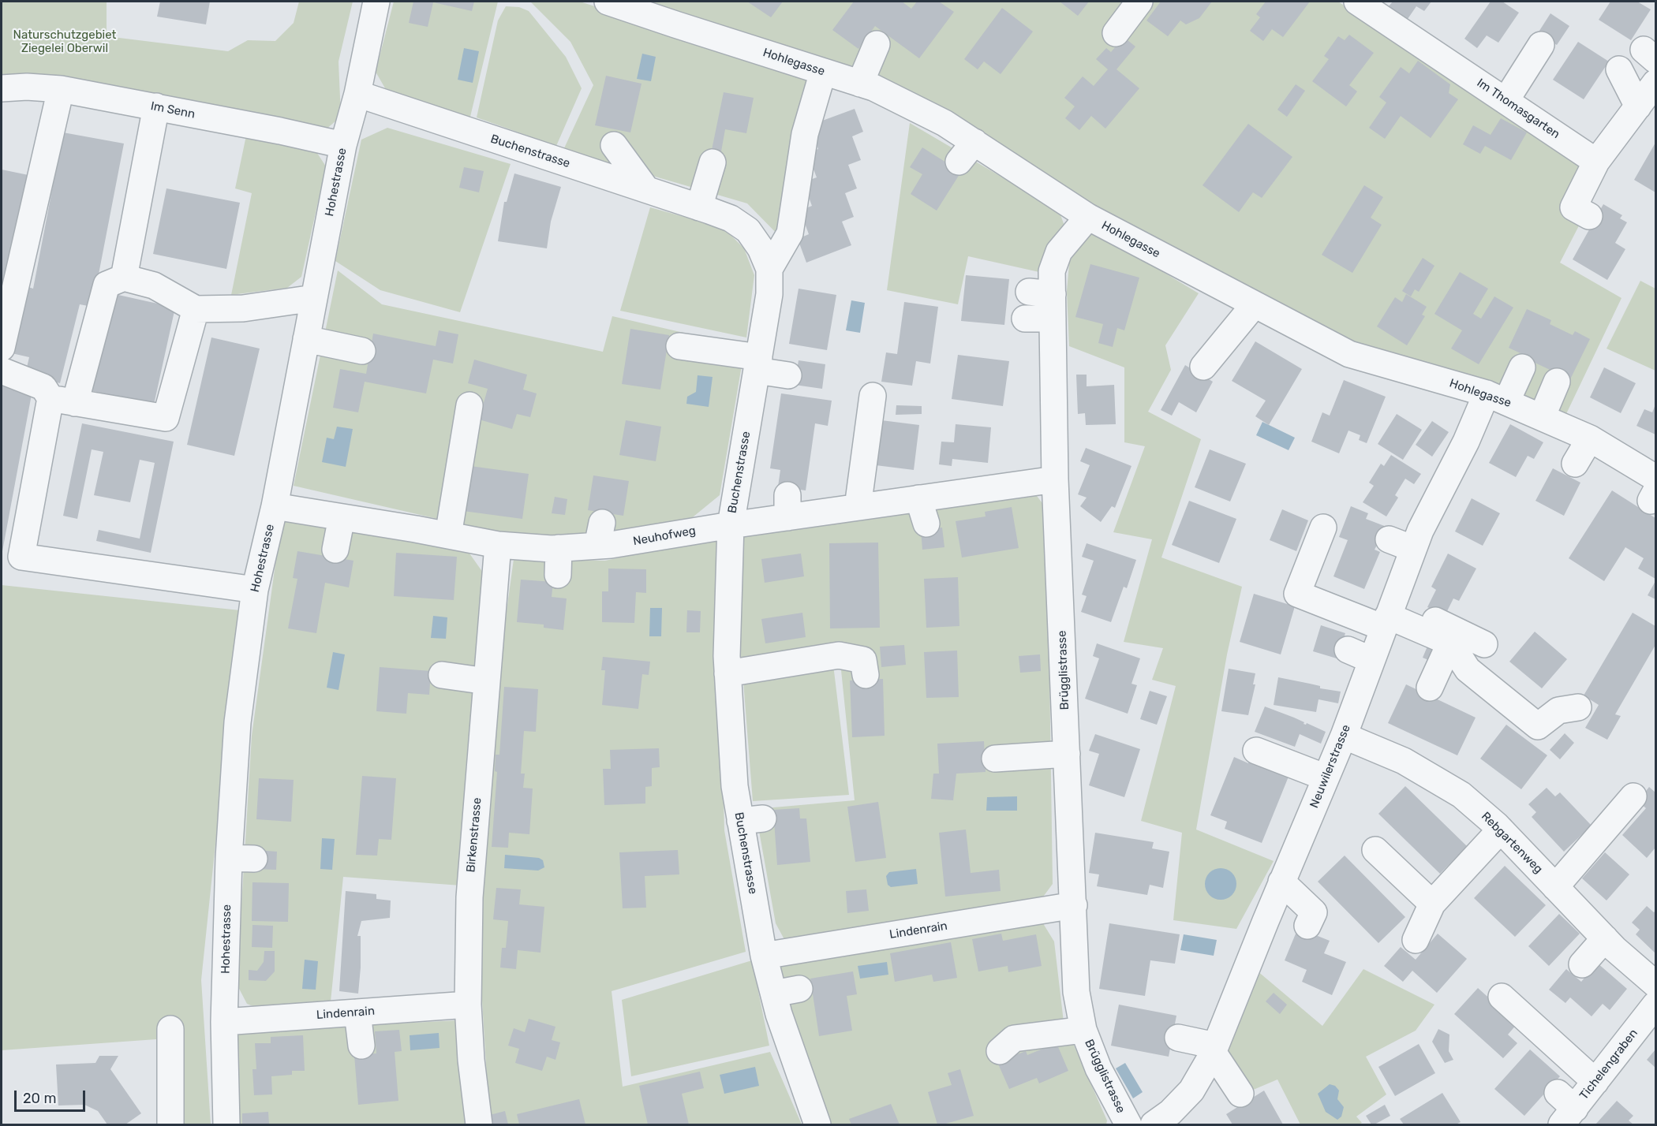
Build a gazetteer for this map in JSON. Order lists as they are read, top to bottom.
{
  "streets": {
    "street": [
      "Hohlegasse",
      "Im Thomasgarten",
      "Im Senn",
      "Buchenstrasse",
      "Hohestrasse",
      "Neuhofweg",
      "Brügglistrasse",
      "Neuwilerstrasse",
      "Birkenstrasse",
      "Rebgartenweg",
      "Lindenrain",
      "Tichelengraben"
    ]
  },
  "crossings": [
    ["Hohlegasse", "Brügglistrasse"],
    ["Hohlegasse", "Neuwilerstrasse"],
    ["Im Senn", "Hohestrasse"],
    ["Buchenstrasse", "Hohestrasse"],
    ["Buchenstrasse", "Neuhofweg"],
    ["Buchenstrasse", "Lindenrain"],
    ["Hohestrasse", "Neuhofweg"],
    ["Hohestrasse", "Lindenrain"],
    ["Neuhofweg", "Brügglistrasse"],
    ["Neuhofweg", "Birkenstrasse"],
    ["Brügglistrasse", "Lindenrain"],
    ["Neuwilerstrasse", "Rebgartenweg"],
    ["Birkenstrasse", "Lindenrain"]
  ],
  "parks": ["Naturschutzgebiet Ziegelei Oberwil"],
  "scale_bar": "20 m"
}
